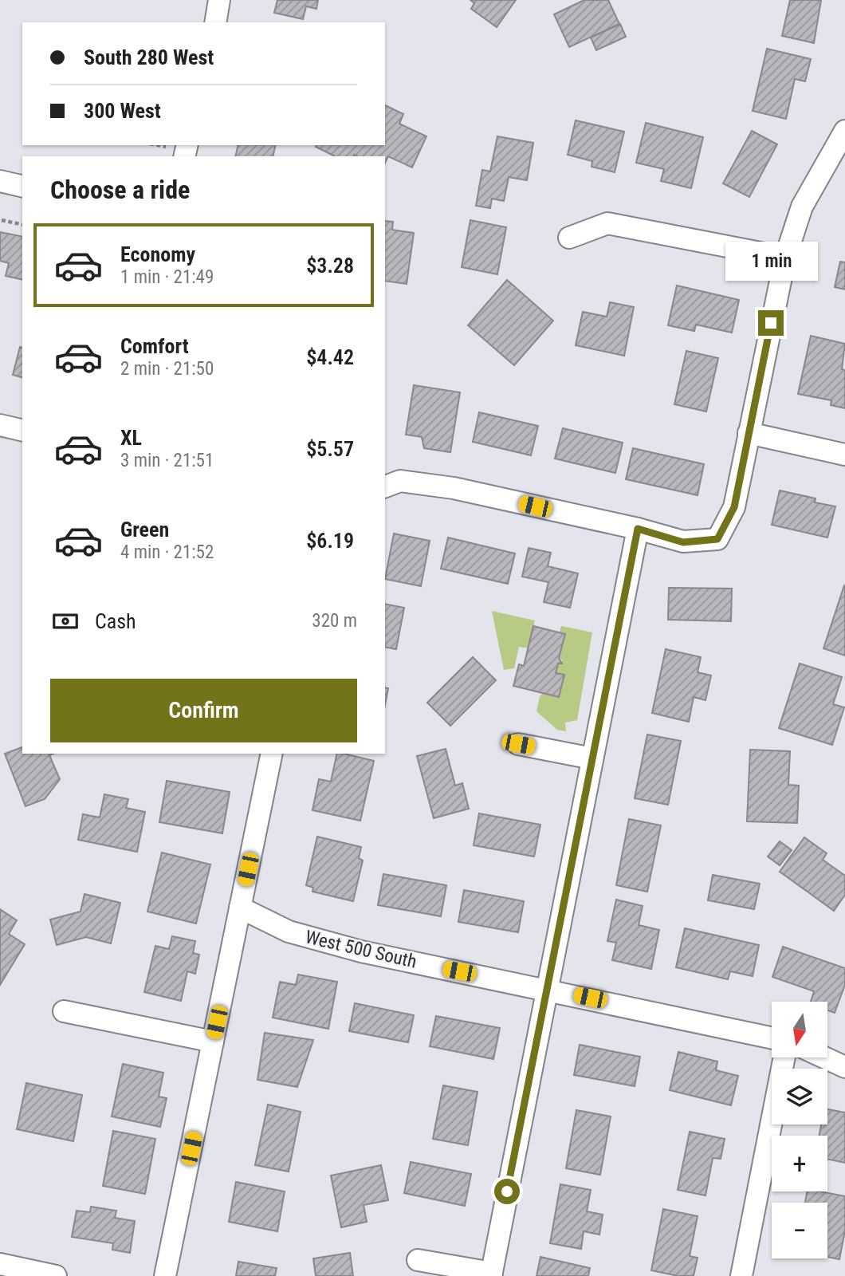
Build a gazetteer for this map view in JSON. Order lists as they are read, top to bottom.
{
  "streets": {
    "street": ["West 500 South"]
  },
  "north": "bottom",
  "page": {
    "banner": ["South 280 West", "300 West"],
    "heading": "Choose a ride",
    "list": [
      {
        "name": "Economy",
        "note": "1 min · 21:49",
        "value": "$3.28"
      },
      {
        "name": "Comfort",
        "note": "2 min · 21:50",
        "value": "$4.42"
      },
      {
        "name": "XL",
        "note": "3 min · 21:51",
        "value": "$5.57"
      },
      {
        "name": "Green",
        "note": "4 min · 21:52",
        "value": "$6.19"
      }
    ],
    "bubble": "1 min",
    "pay": ["Cash", "320 m"],
    "buttons": "Confirm",
    "map_buttons": ["+", "−"]
  }
}
